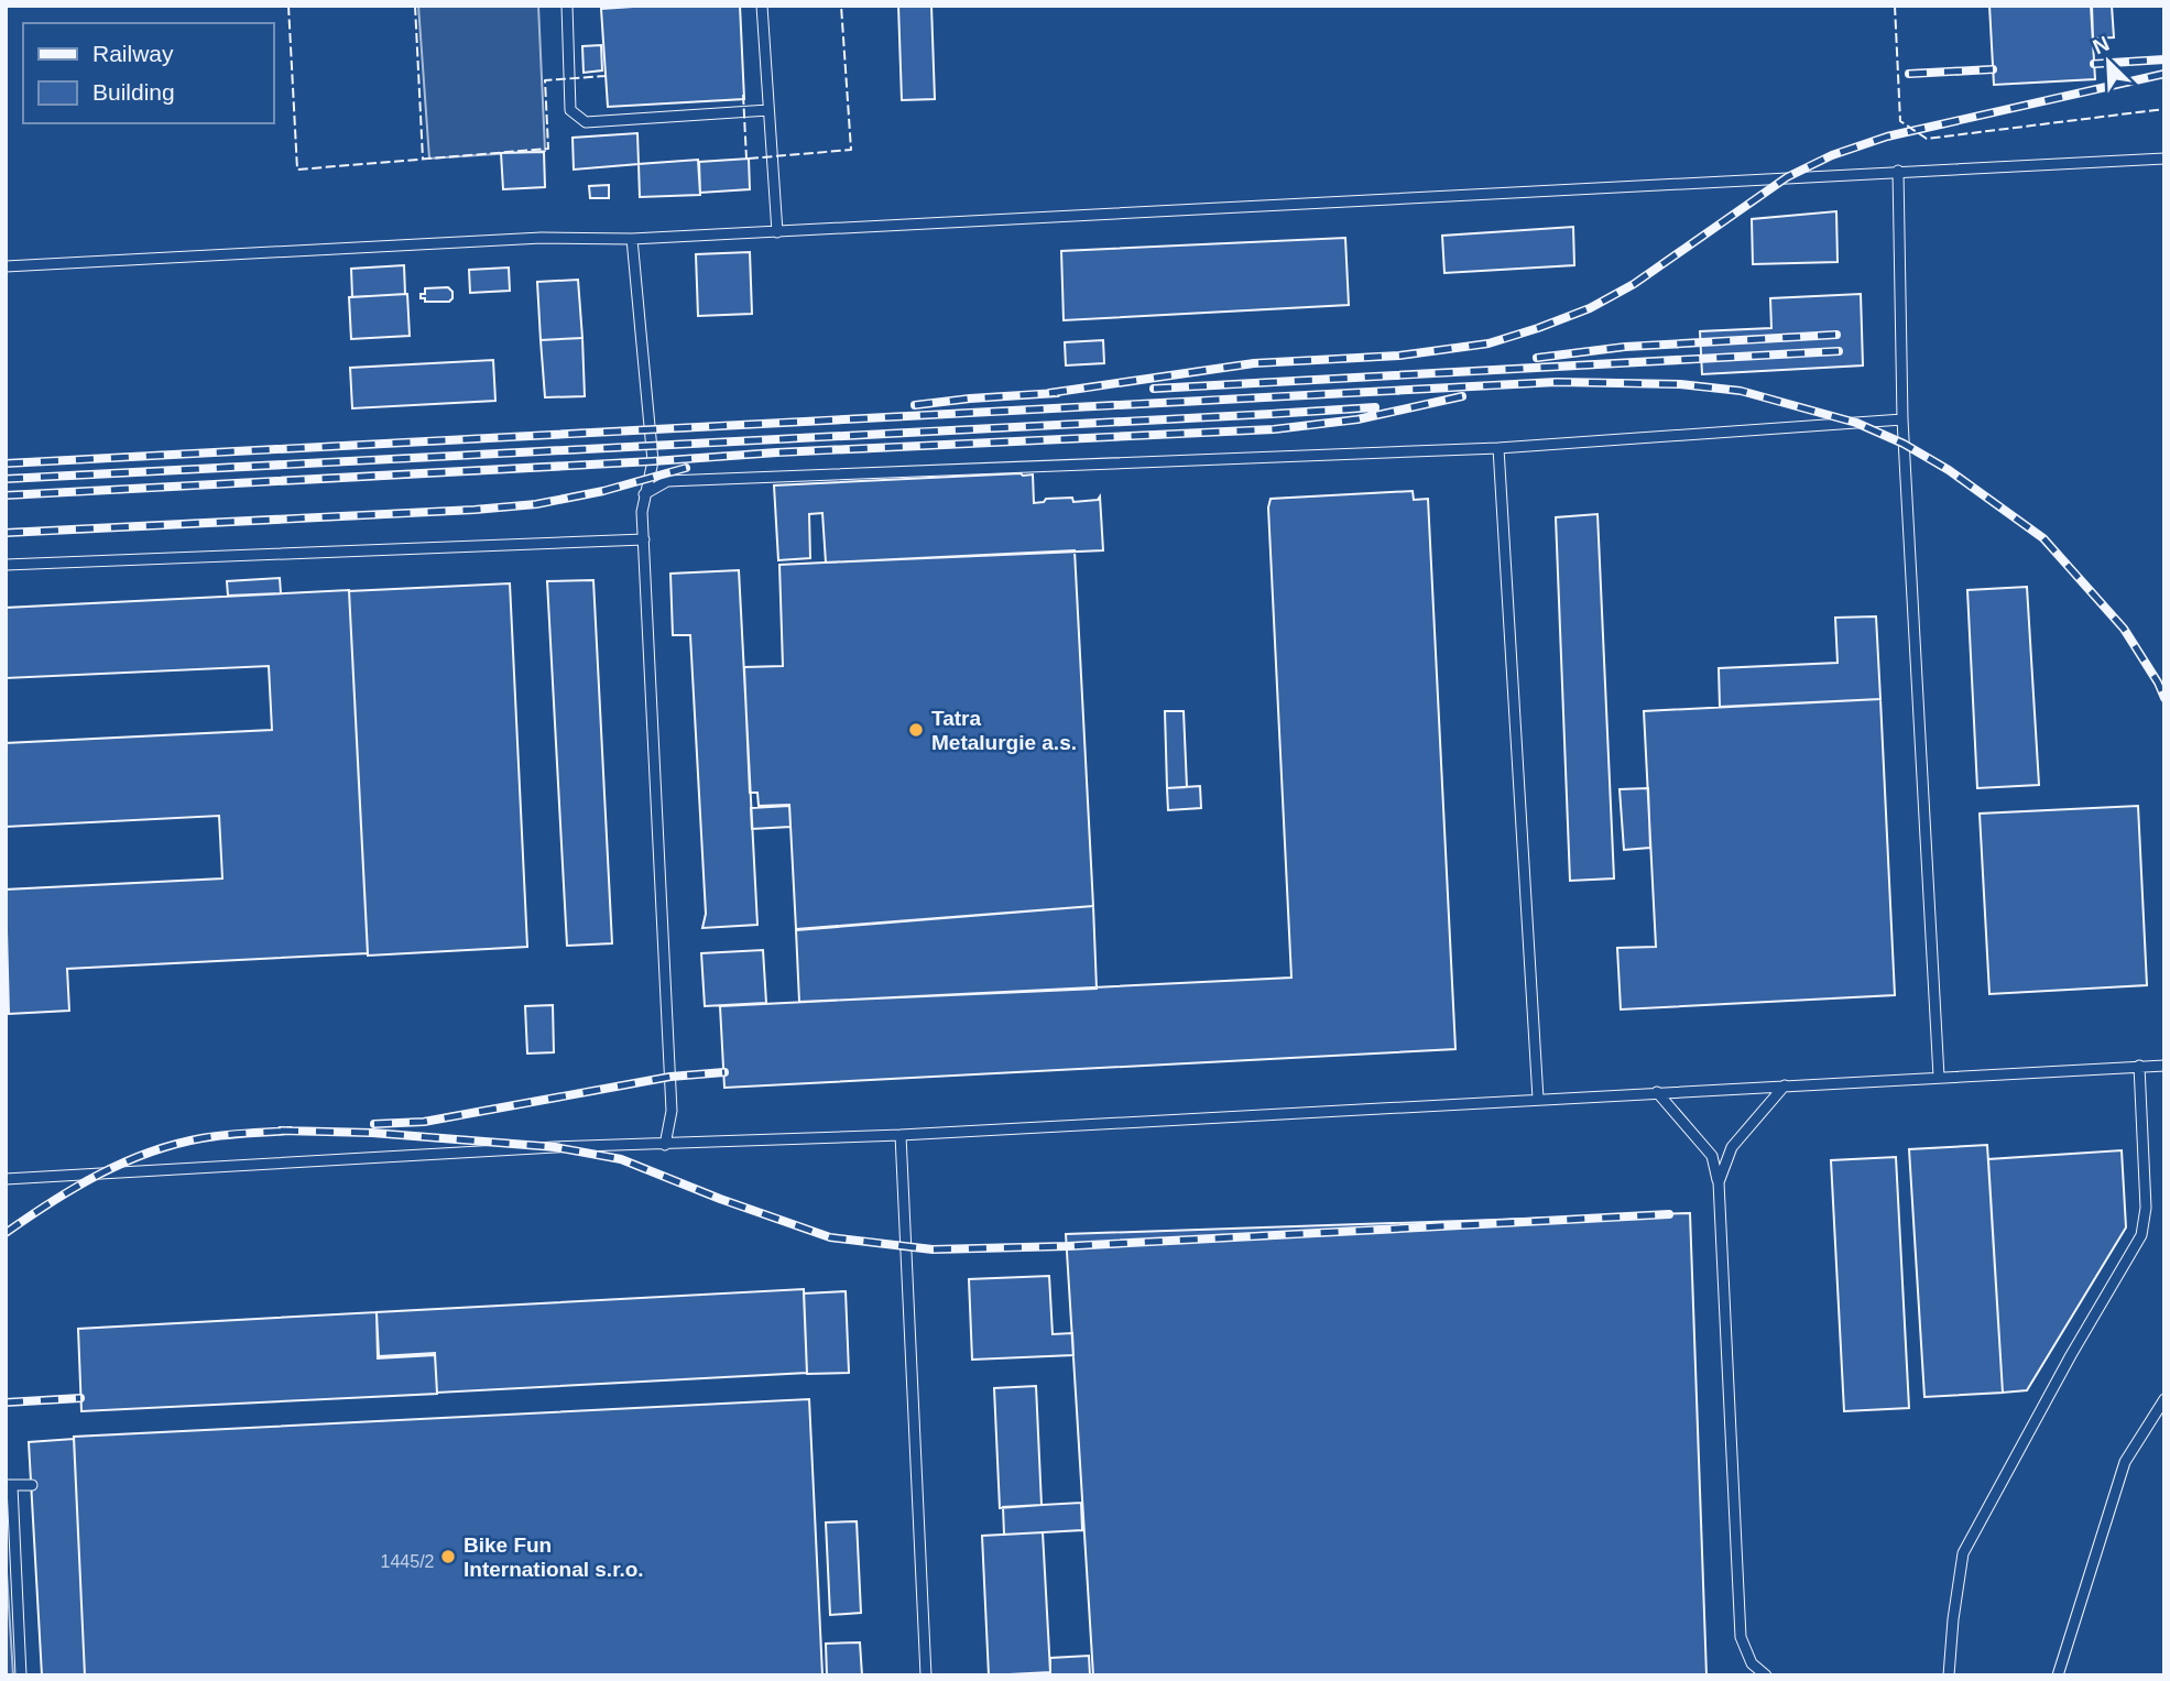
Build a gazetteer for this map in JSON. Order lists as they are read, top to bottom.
{
  "places": ["Tatra Metalurgie a.s.", "Bike Fun International s.r.o."],
  "house_numbers": ["1445/2"],
  "legend": ["Railway", "Building"],
  "north": "top left"
}
